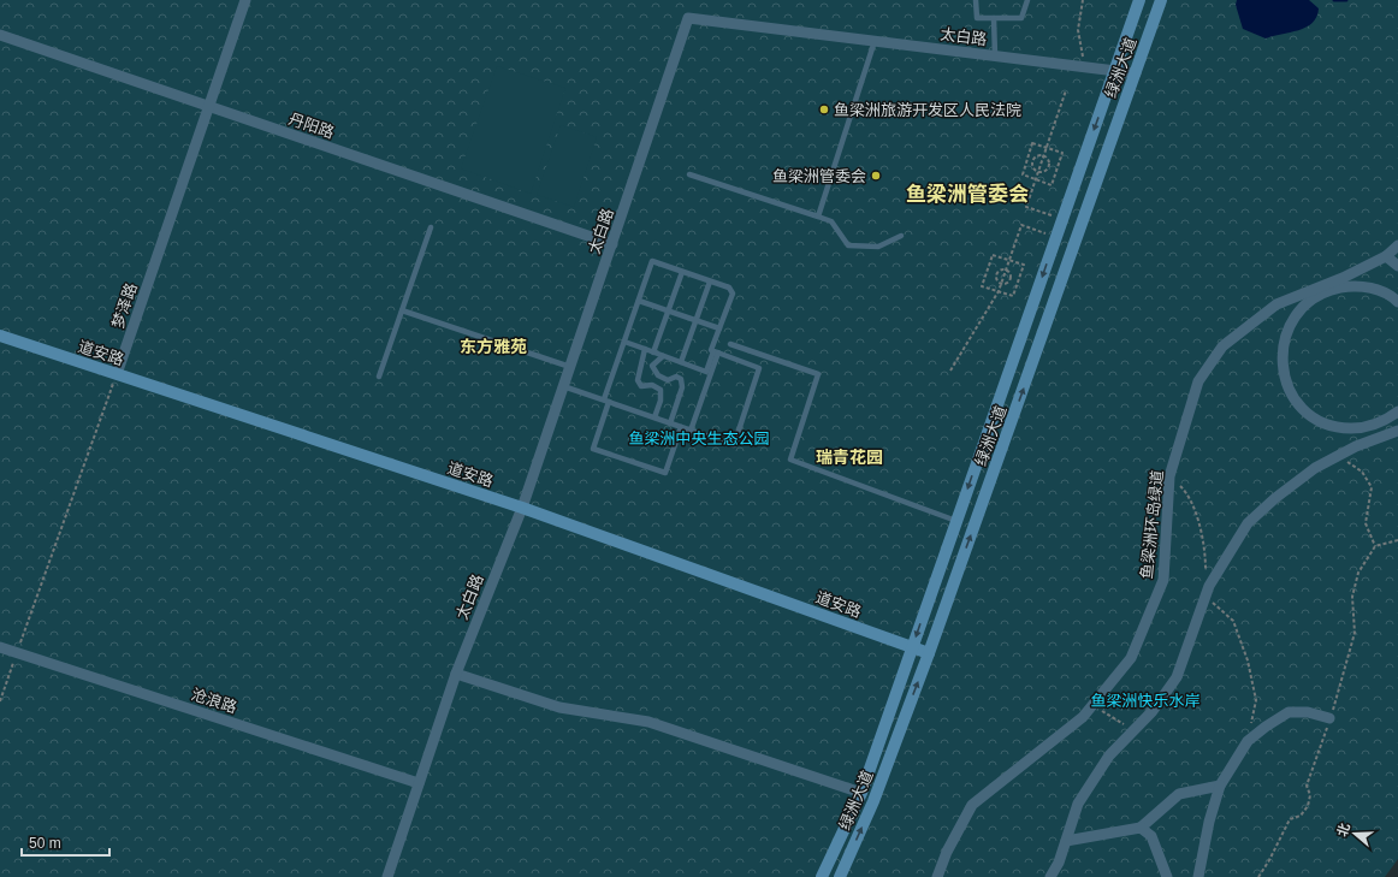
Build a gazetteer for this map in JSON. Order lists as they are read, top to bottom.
{
  "streets": {
    "main road": ["绿洲大道", "道安路"],
    "street": [
      "太白路",
      "丹阳路",
      "梦泽路",
      "鱼梁洲环岛绿道",
      "沧浪路"
    ]
  },
  "crossings": [
    ["太白路", "绿洲大道"],
    ["太白路", "丹阳路"],
    ["太白路", "道安路"],
    ["太白路", "沧浪路"],
    ["绿洲大道", "道安路"],
    ["丹阳路", "梦泽路"],
    ["梦泽路", "道安路"]
  ],
  "districts": ["鱼梁洲管委会", "东方雅苑", "瑞青花园"],
  "parks": ["鱼梁洲中央生态公园", "鱼梁洲快乐水岸"],
  "places": ["鱼梁洲旅游开发区人民法院", "鱼梁洲管委会"],
  "scale_bar": "50 m",
  "north": "left"
}
